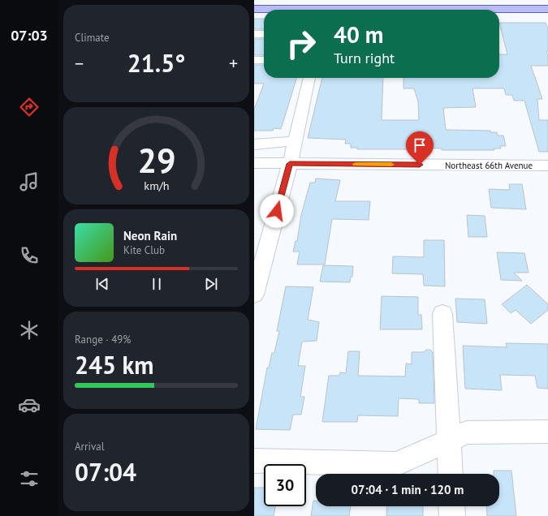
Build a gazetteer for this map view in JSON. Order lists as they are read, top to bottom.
{
  "streets": {
    "street": ["Northeast 66th Avenue"]
  },
  "page": {
    "tabs": "07:03",
    "tile": [
      "Climate",
      ["Range · 49%", "245 km"],
      ["Arrival", "07:04"]
    ],
    "turn": ["40 m", "Turn right"],
    "heat": ["−", "21.5°", "+"],
    "song": ["Neon Rain", "Kite Club"],
    "limit": "30",
    "trip": "07:04 · 1 min · 120 m",
    "gauge": ["29", "km/h"]
  }
}
